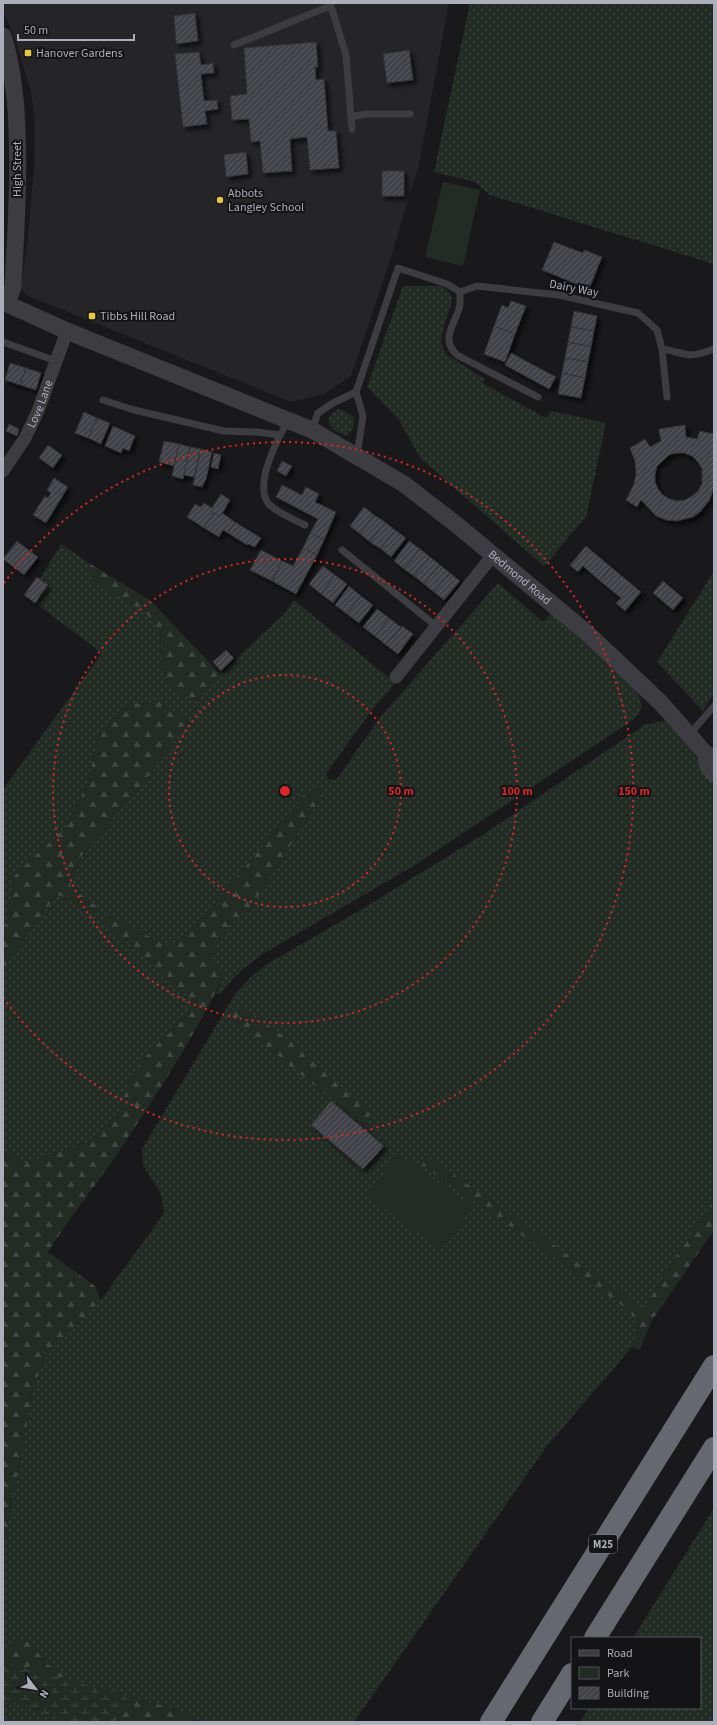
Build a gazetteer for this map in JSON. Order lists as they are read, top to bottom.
{
  "streets": {
    "highway": ["M25"],
    "street": ["High Street", "Love Lane", "Bedmond Road"],
    "lane": ["Dairy Way"]
  },
  "places": {
    "transit": ["Hanover Gardens", "Tibbs Hill Road"],
    "other": ["Abbots Langley School"]
  },
  "legend": ["Road", "Park", "Building"],
  "scale_bar": "50 m",
  "north": "bottom right",
  "rings": ["50 m", "100 m", "150 m"]
}
